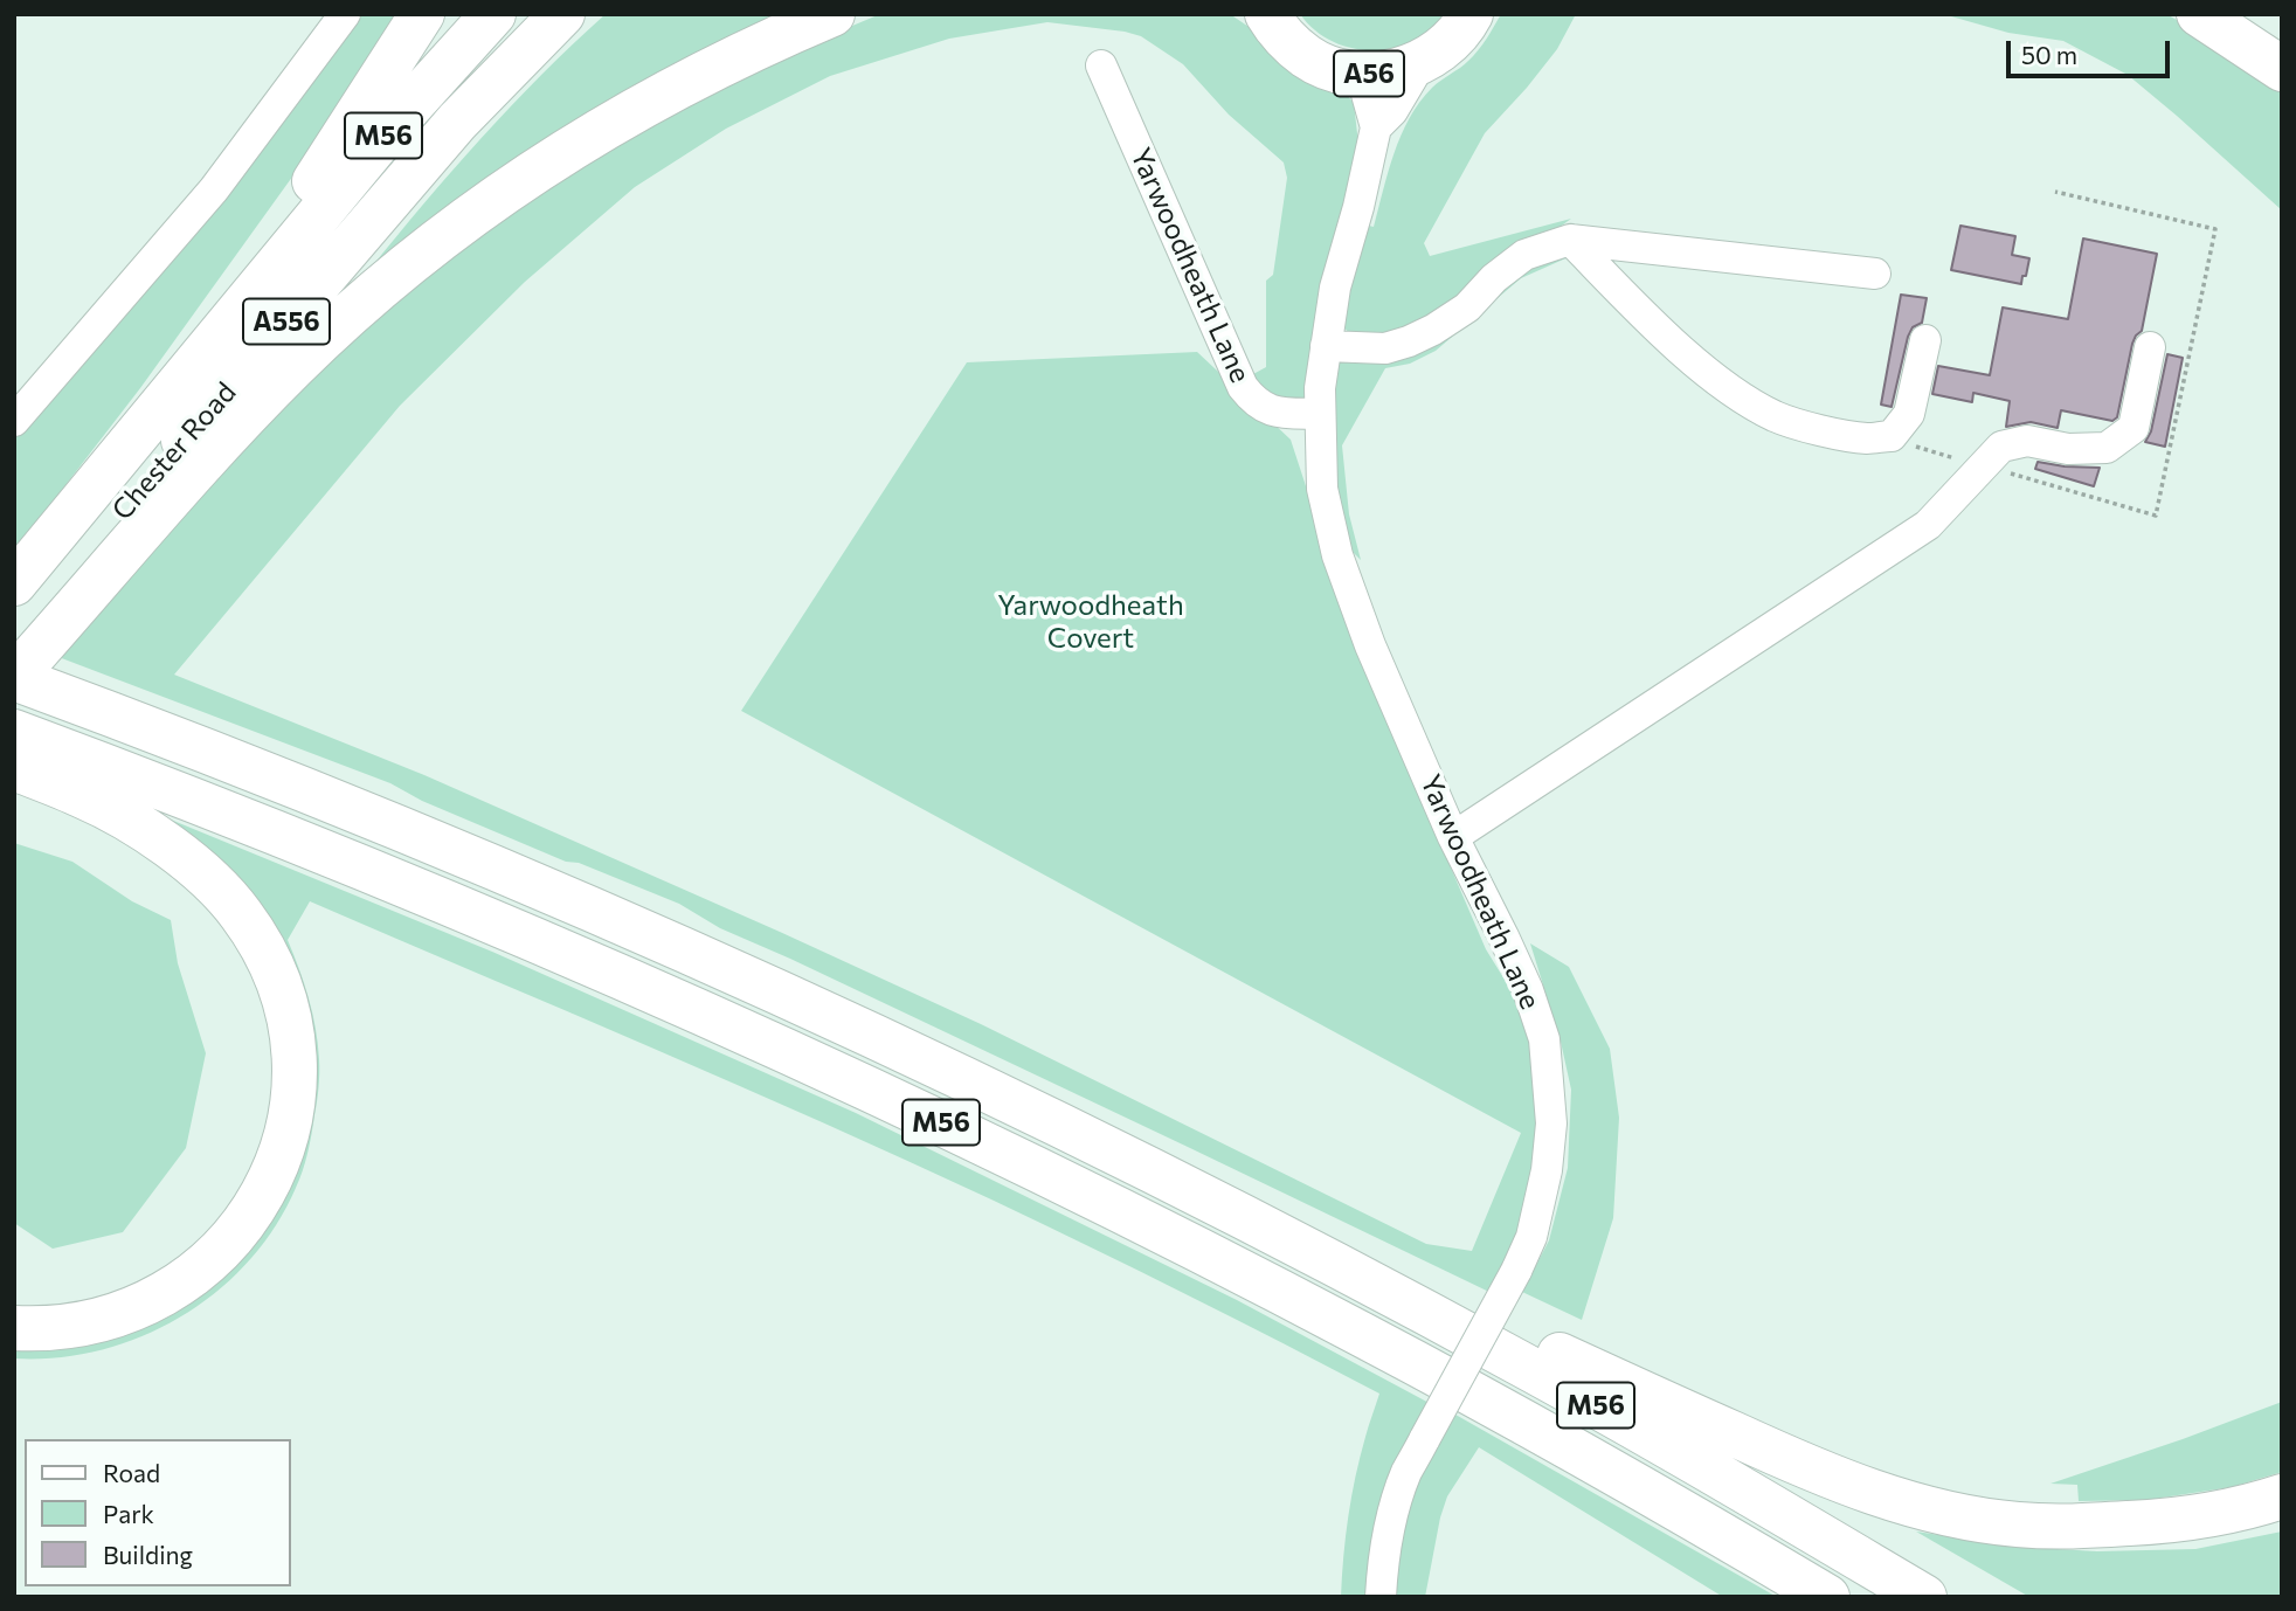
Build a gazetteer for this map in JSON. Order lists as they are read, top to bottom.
{
  "streets": {
    "highway": [
      "A56",
      "M56",
      "A556",
      "Chester Road"
    ],
    "street": ["Yarwoodheath Lane"]
  },
  "crossings": [
    ["A56", "Yarwoodheath Lane"],
    ["M56", "A556"],
    ["M56", "Chester Road"],
    ["A556", "Chester Road"]
  ],
  "parks": ["Yarwoodheath Covert"],
  "legend": ["Road", "Park", "Building"],
  "scale_bar": "50 m"
}
